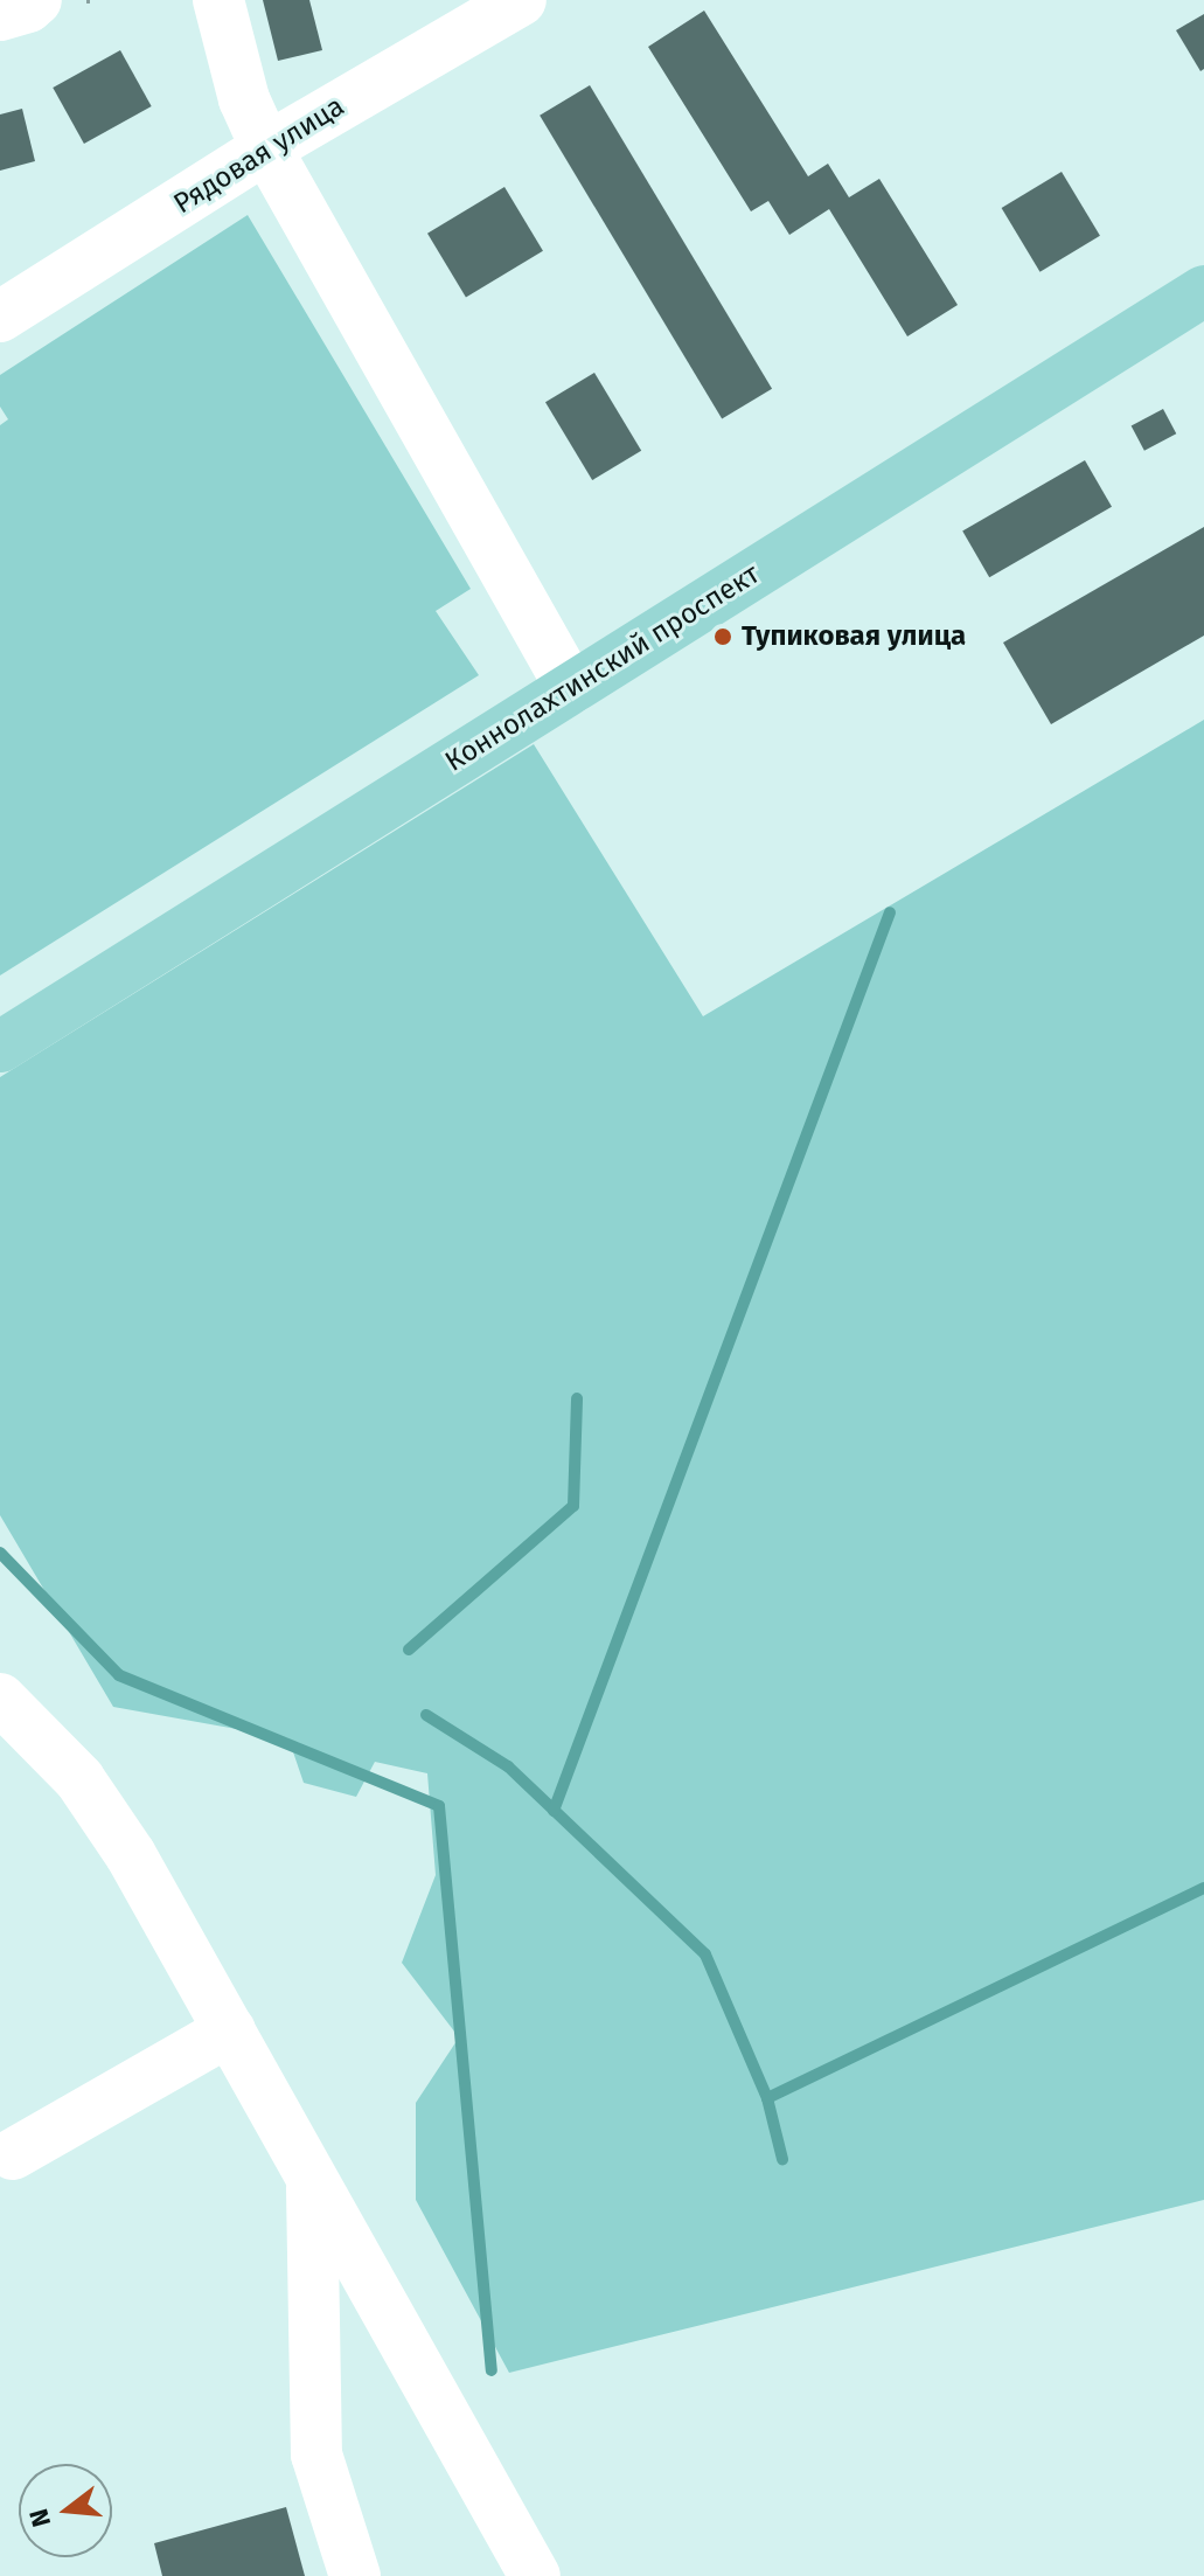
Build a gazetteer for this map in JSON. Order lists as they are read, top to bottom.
{
  "streets": {
    "main road": ["Коннолахтинский проспект"],
    "street": ["Рядовая улица"]
  },
  "places": ["Тупиковая улица"],
  "north": "left"
}
